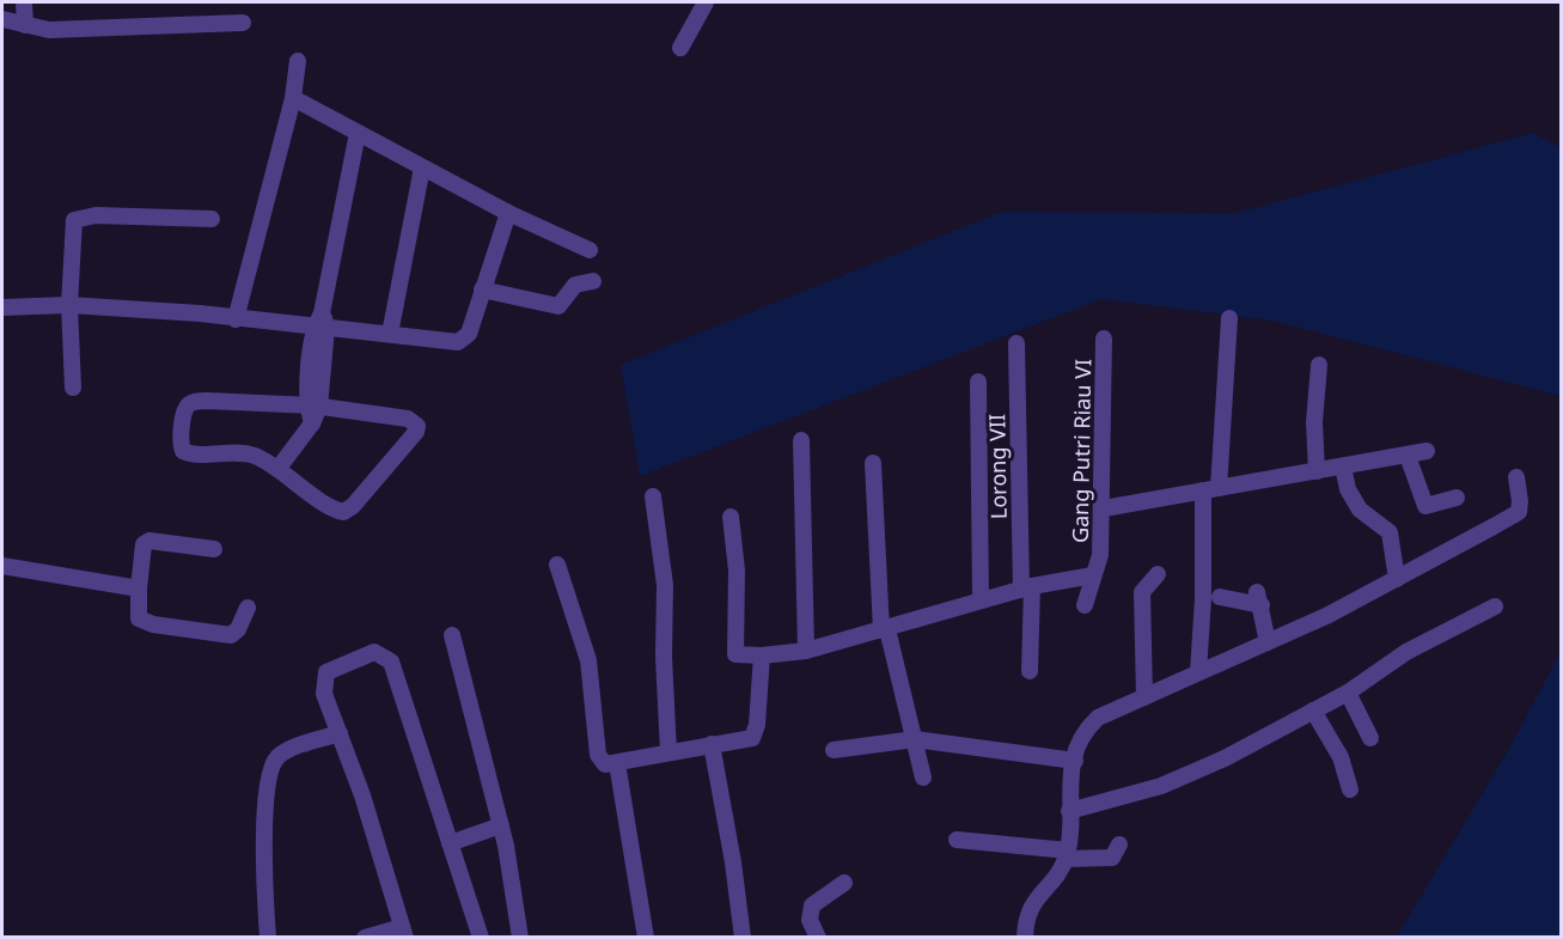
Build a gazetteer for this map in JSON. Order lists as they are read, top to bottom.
{
  "streets": {
    "street": ["Gang Putri Riau VI", "Lorong VII"]
  }
}
